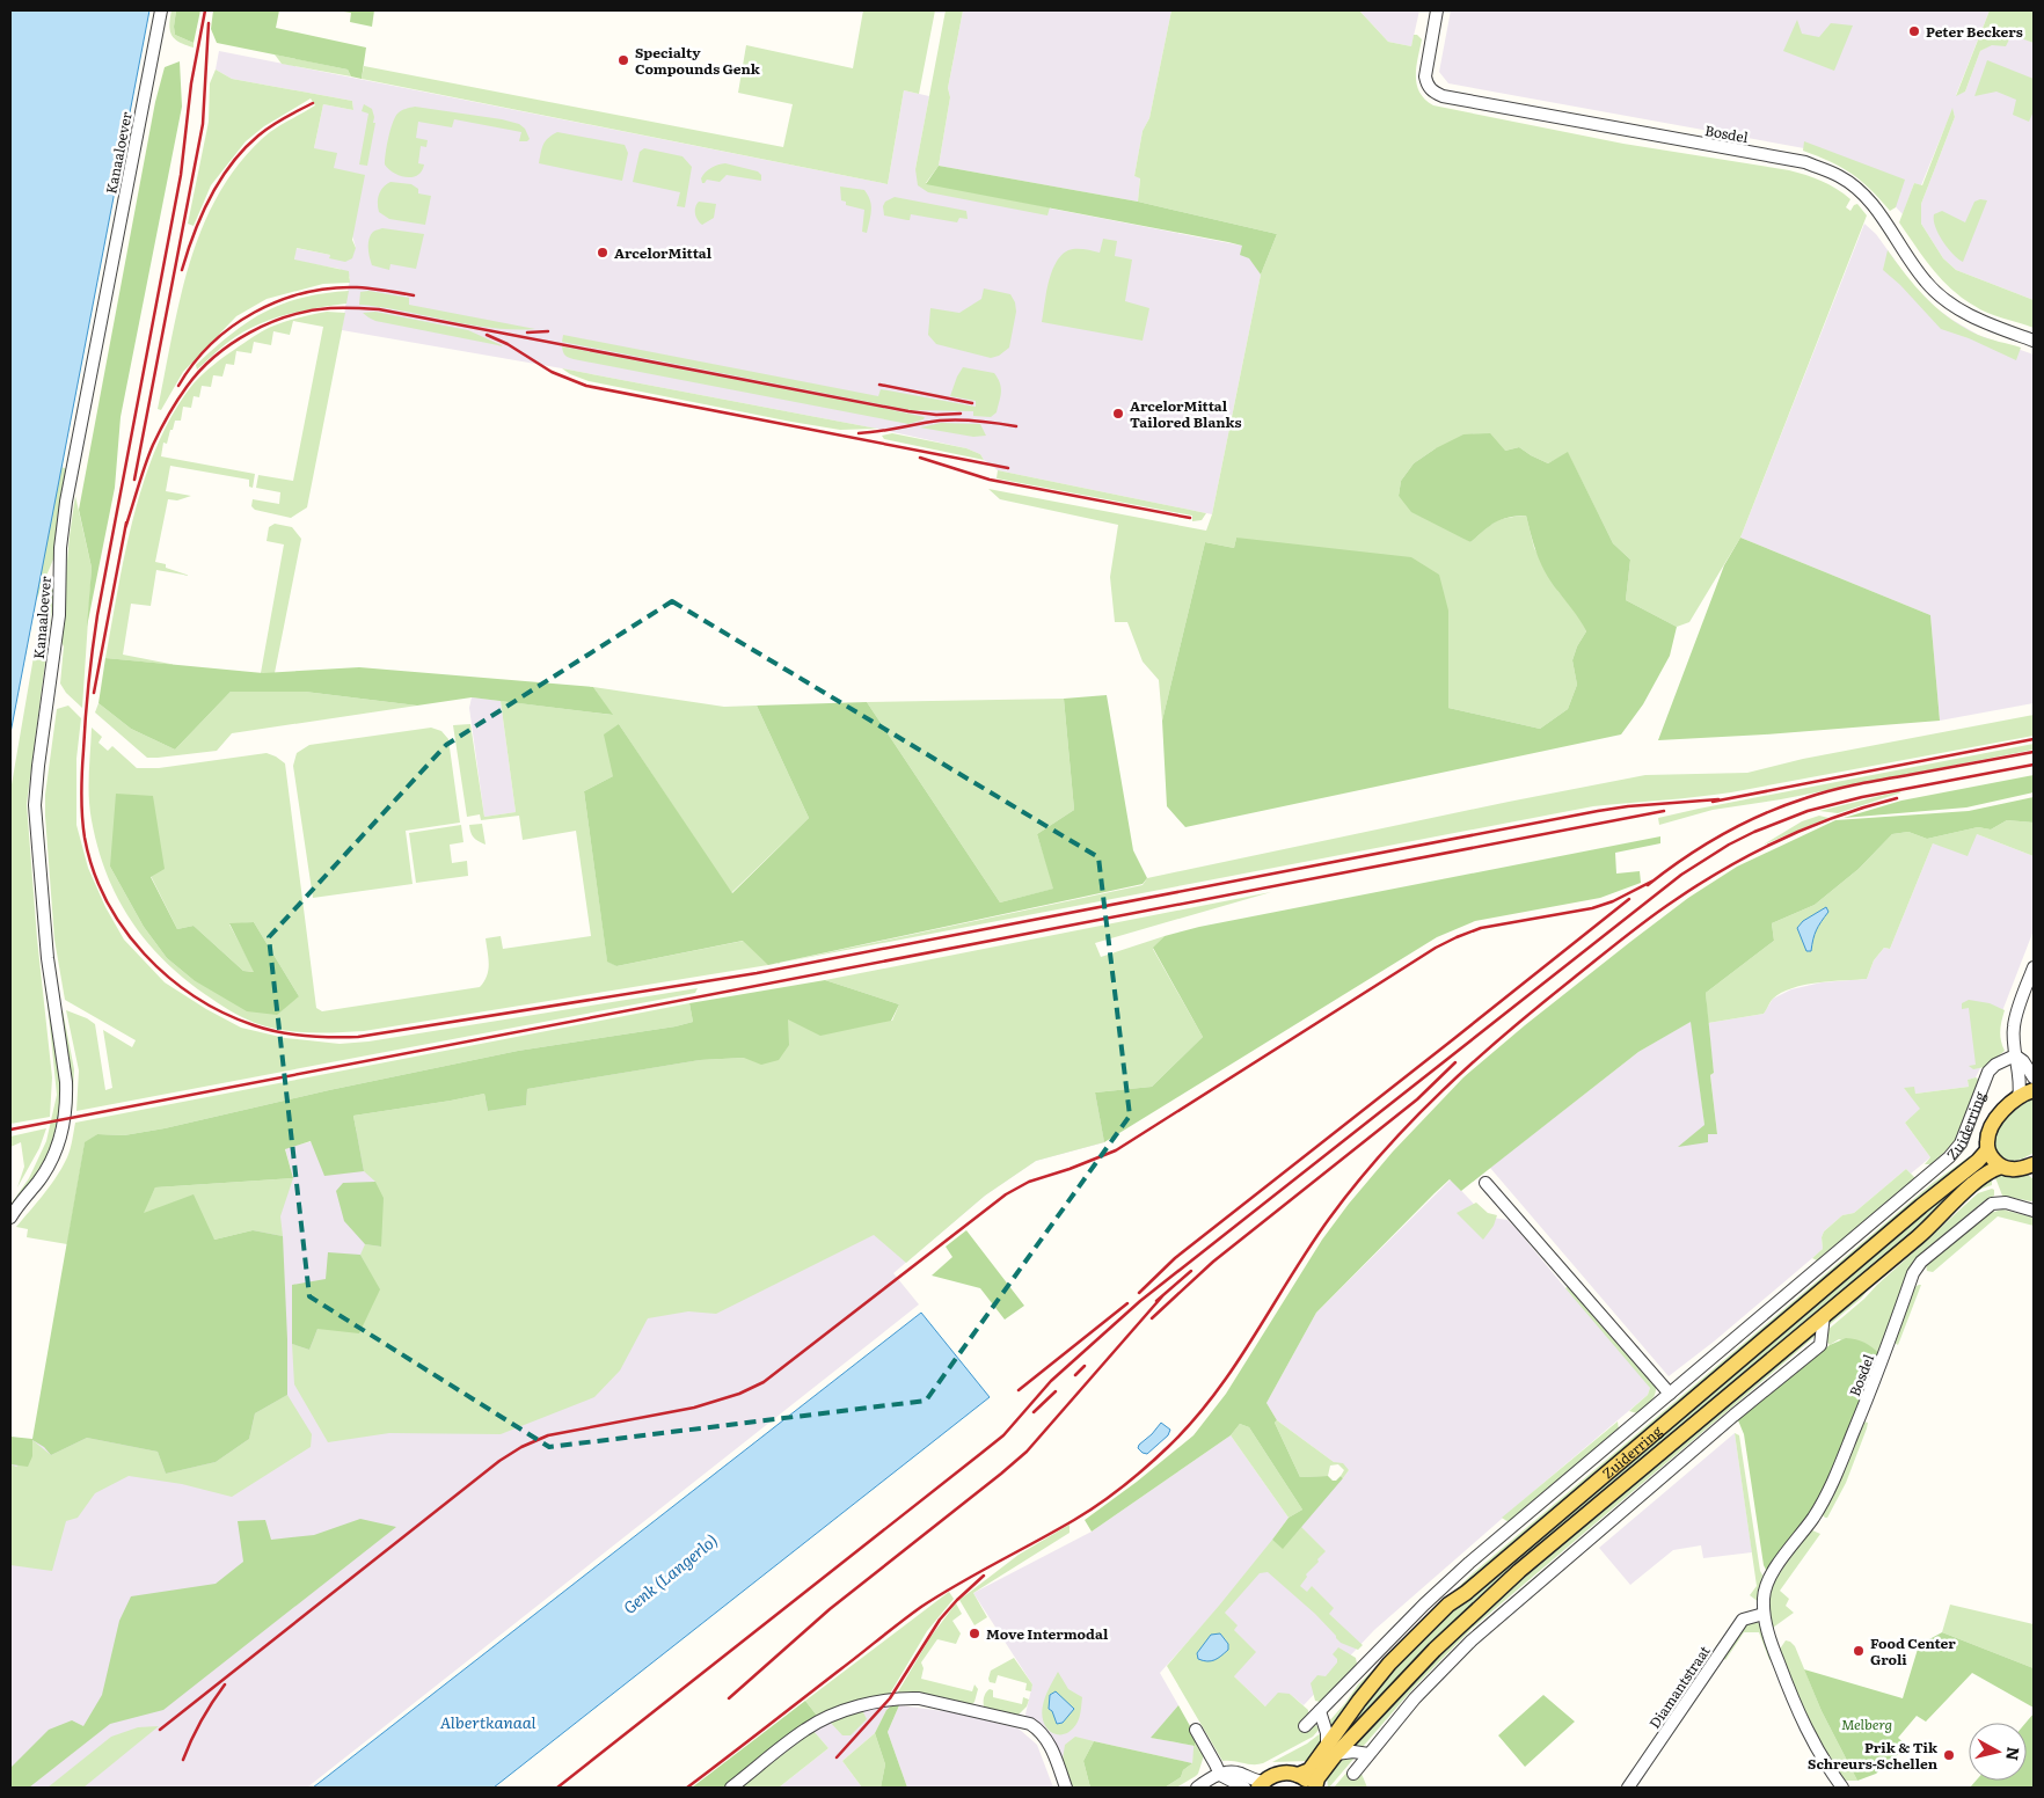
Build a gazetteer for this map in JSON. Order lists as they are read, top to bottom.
{
  "streets": {
    "main road": ["Zuiderring"],
    "street": ["Bosdel", "Kanaaloever", "Diamantstraat"]
  },
  "crossings": [
    ["Bosdel", "Diamantstraat"]
  ],
  "water": ["Genk (Langerlo)", "Albertkanaal"],
  "parks": ["Melberg"],
  "places": [
    "Peter Beckers",
    "Specialty Compounds Genk",
    "ArcelorMittal",
    "ArcelorMittal Tailored Blanks",
    "Move Intermodal",
    "Food Center Groli",
    "Prik & Tik Schreurs-Schellen"
  ],
  "north": "right"
}
